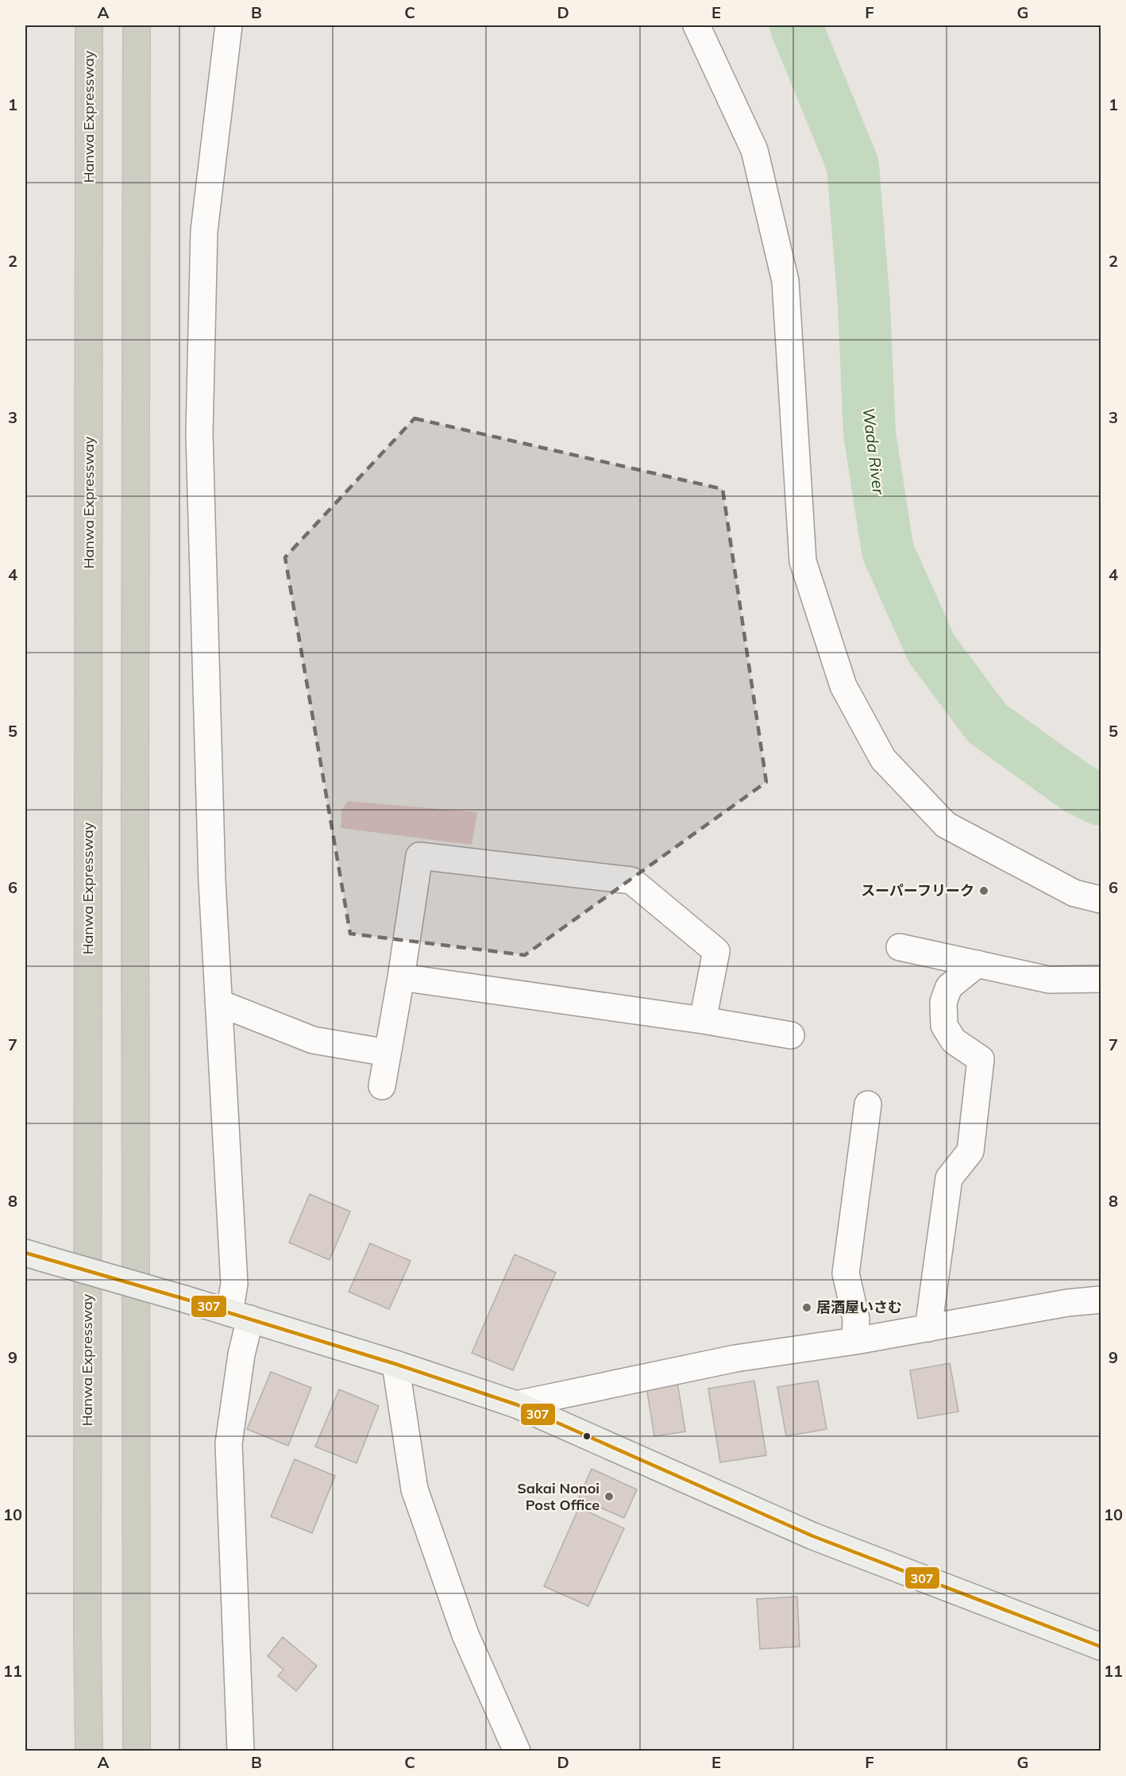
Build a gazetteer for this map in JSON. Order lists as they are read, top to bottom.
{
  "streets": {
    "highway": ["Hanwa Expressway"]
  },
  "water": ["Wada River"],
  "places": ["スーパーフリーク", "居酒屋いさむ", "Sakai Nonoi Post Office"],
  "lines": ["transit line 307"],
  "grid": {
    "columns": [
      "A",
      "B",
      "C",
      "D",
      "E",
      "F",
      "G"
    ],
    "rows": [
      "1",
      "2",
      "3",
      "4",
      "5",
      "6",
      "7",
      "8",
      "9",
      "10",
      "11"
    ]
  }
}
